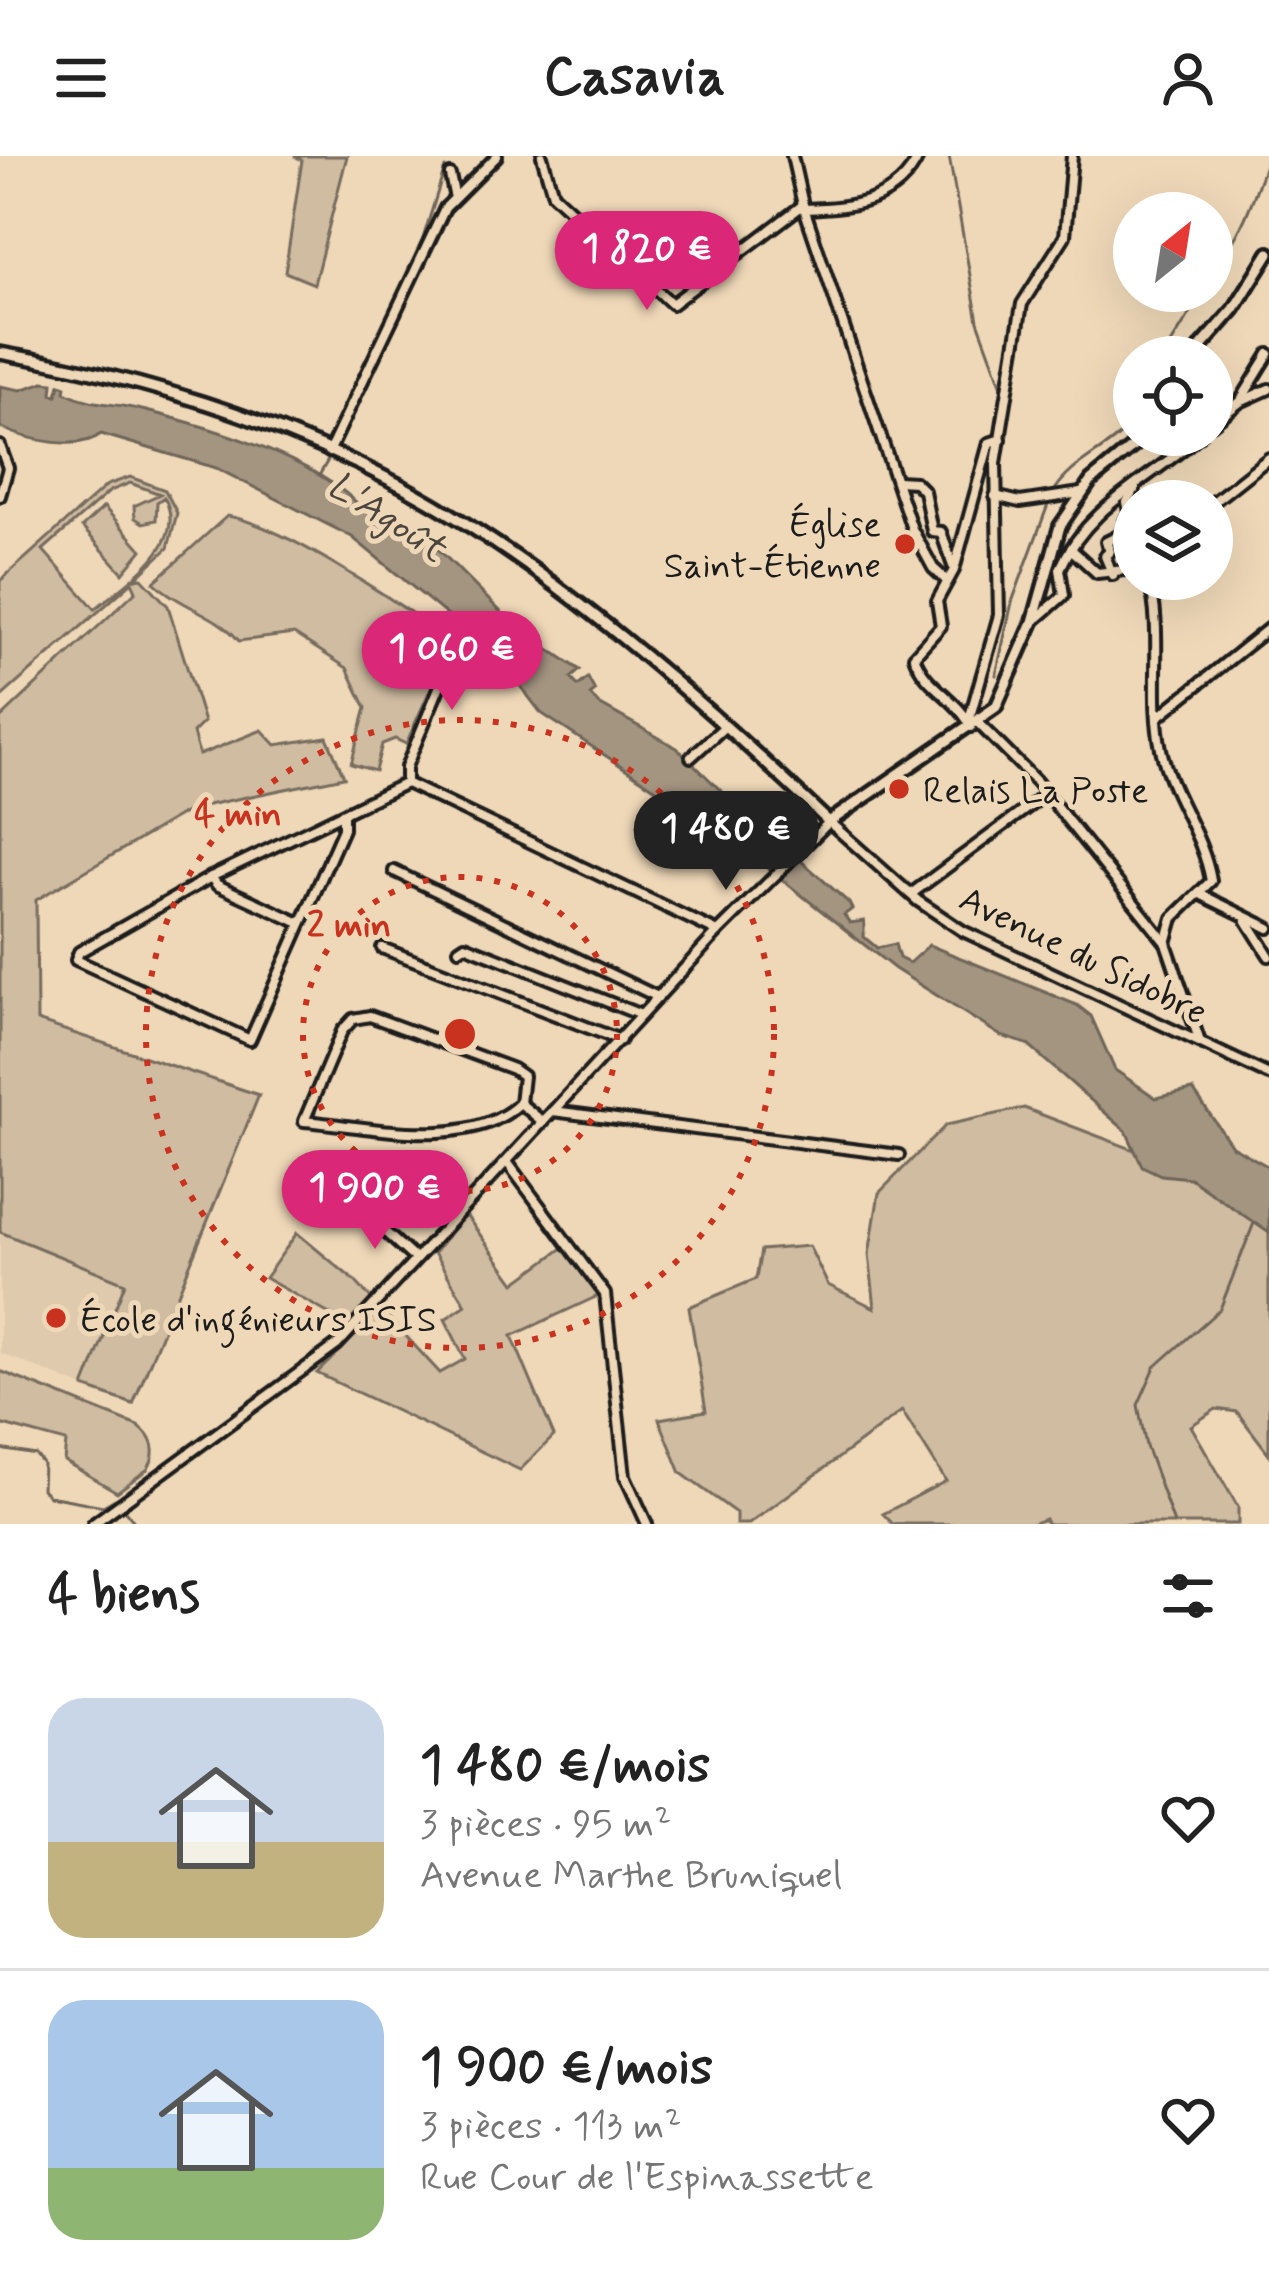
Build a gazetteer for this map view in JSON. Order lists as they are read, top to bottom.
{
  "streets": {
    "street": ["Avenue du Sidobre"]
  },
  "water": ["L'Agoût"],
  "places": ["Église Saint-Étienne", "Relais La Poste", "École d'ingénieurs ISIS"],
  "north": "top right",
  "page": {
    "header": "Casavia",
    "price": [
      "1 820 €",
      "1 060 €",
      "1 480 €",
      "1 900 €"
    ],
    "heading": "4 biens",
    "list": [
      {
        "name": "1 480 €/mois",
        "note": "3 pièces · 95 m² · Avenue Marthe Bruniquel"
      },
      {
        "name": "1 900 €/mois",
        "note": "3 pièces · 113 m² · Rue Cour de l'Espinassette"
      }
    ]
  },
  "rings": ["4 min", "2 min"]
}
